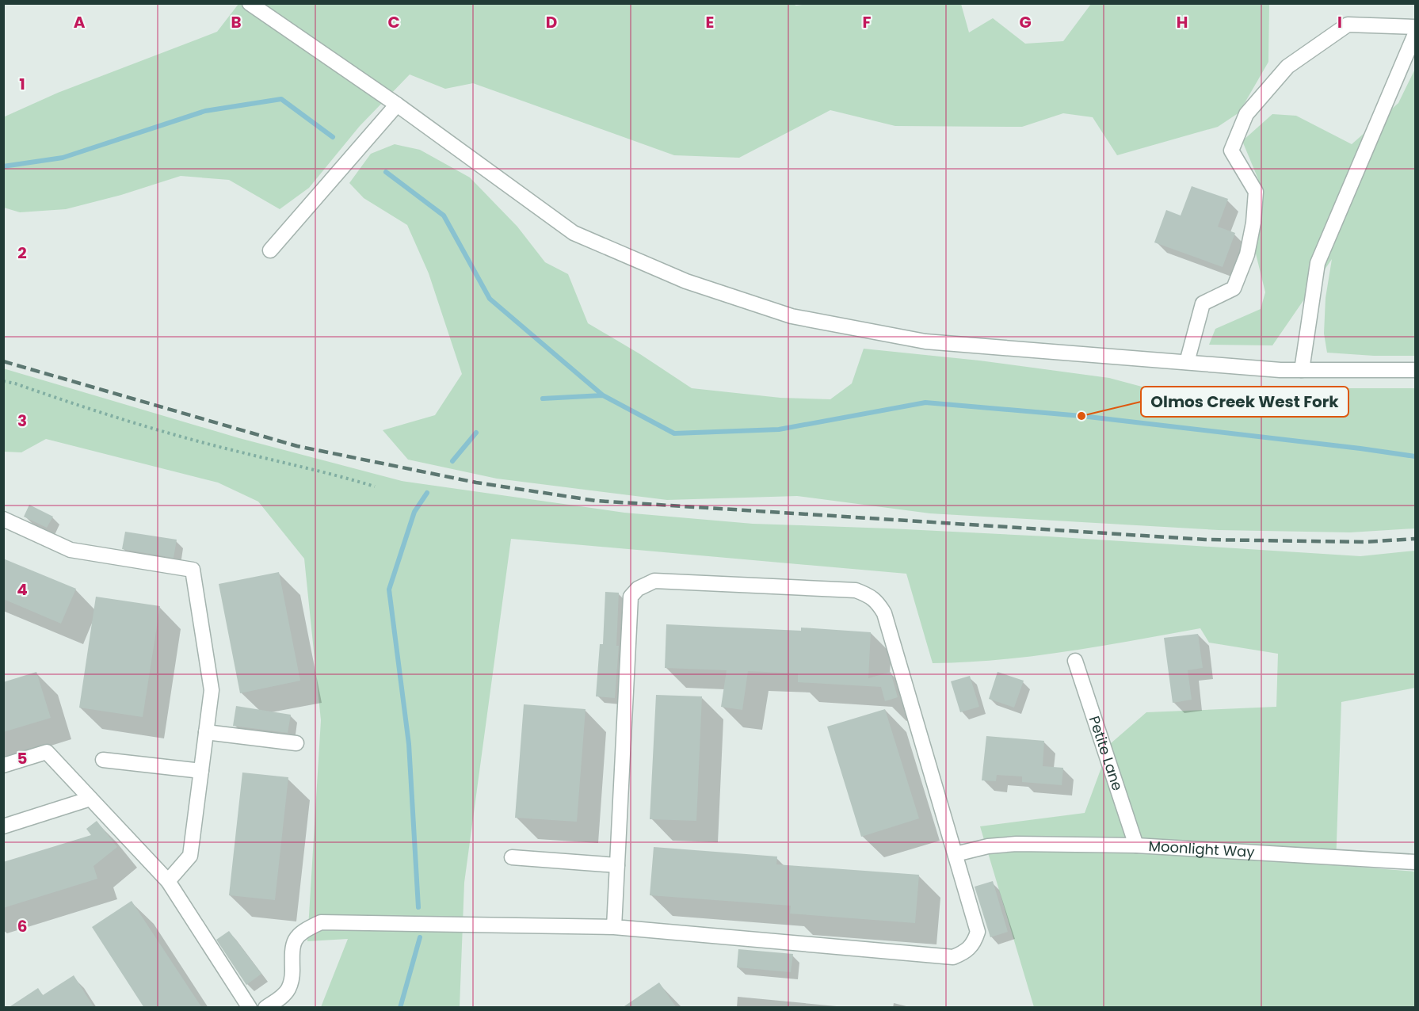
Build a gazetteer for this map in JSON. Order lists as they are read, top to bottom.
{
  "streets": {
    "street": ["Petite Lane", "Moonlight Way"]
  },
  "crossings": [
    ["Petite Lane", "Moonlight Way"]
  ],
  "places": ["Olmos Creek West Fork"],
  "grid": {
    "columns": [
      "A",
      "B",
      "C",
      "D",
      "E",
      "F",
      "G",
      "H",
      "I"
    ],
    "rows": [
      "1",
      "2",
      "3",
      "4",
      "5",
      "6"
    ]
  }
}
